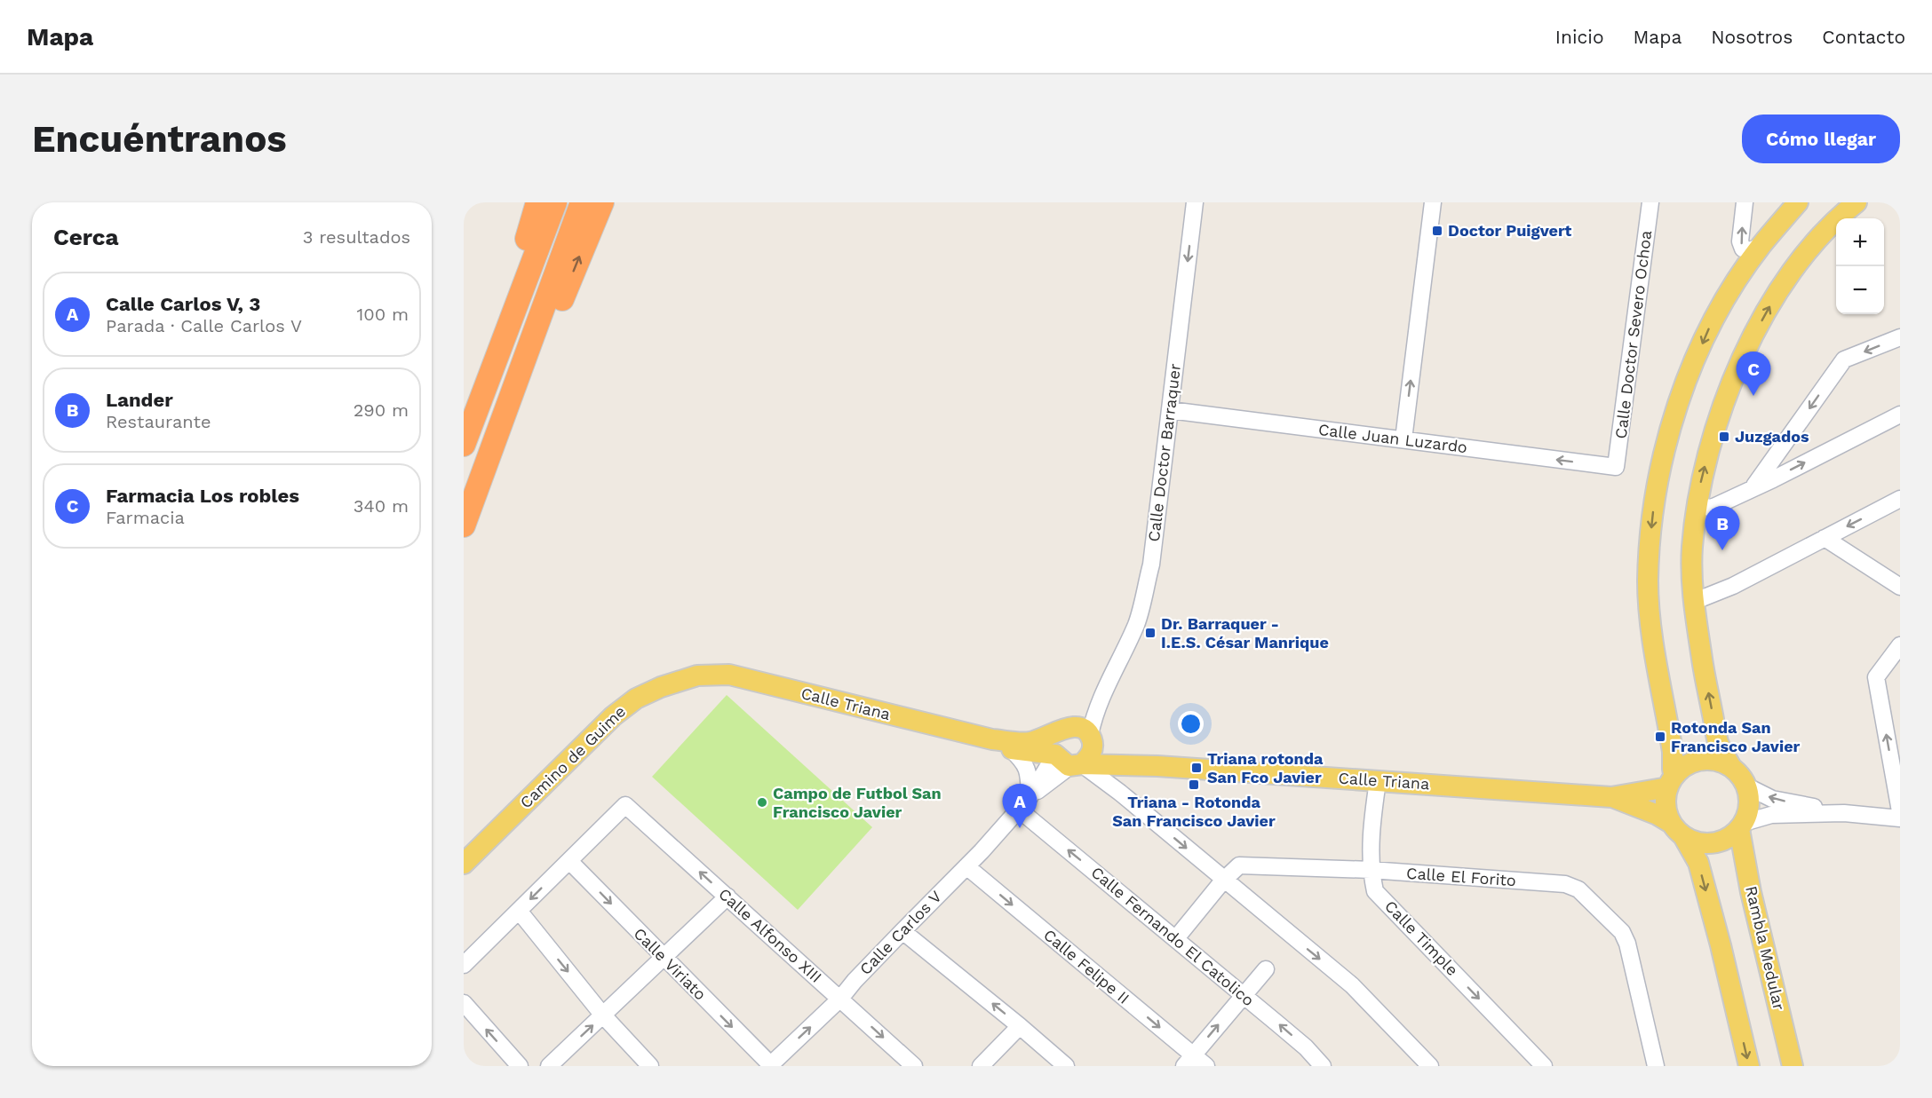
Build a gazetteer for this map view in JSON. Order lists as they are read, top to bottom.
{
  "streets": {
    "main road": ["Calle Triana", "Camino de Guime", "Rambla Medular"],
    "street": [
      "Calle Doctor Severo Ochoa",
      "Calle Juan Luzardo",
      "Calle Doctor Barraquer",
      "Calle El Forito",
      "Calle Carlos V",
      "Calle Alfonso XIII",
      "Calle Fernando El Catolico",
      "Calle Timple",
      "Calle Viriato",
      "Calle Felipe II"
    ]
  },
  "crossings": [
    ["Calle Doctor Severo Ochoa", "Calle Juan Luzardo"],
    ["Calle Juan Luzardo", "Calle Doctor Barraquer"],
    ["Calle Doctor Barraquer", "Calle Triana"],
    ["Calle Doctor Barraquer", "Calle Carlos V"],
    ["Calle Triana", "Camino de Guime"],
    ["Calle Triana", "Calle Carlos V"],
    ["Calle Triana", "Calle Timple"],
    ["Calle Triana", "Rambla Medular"],
    ["Calle El Forito", "Calle Fernando El Catolico"],
    ["Calle El Forito", "Calle Timple"],
    ["Calle Carlos V", "Calle Alfonso XIII"],
    ["Calle Carlos V", "Calle Fernando El Catolico"],
    ["Calle Carlos V", "Calle Viriato"],
    ["Calle Carlos V", "Calle Felipe II"],
    ["Calle Alfonso XIII", "Calle Viriato"]
  ],
  "one_way": ["Calle Juan Luzardo"],
  "places": {
    "transit": [
      "Doctor Puigvert",
      "Juzgados",
      "Dr. Barraquer - I.E.S. César Manrique",
      "Rotonda San Francisco Javier",
      "Triana rotonda San Fco Javier",
      "Triana - Rotonda San Francisco Javier"
    ],
    "other": ["Campo de Futbol San Francisco Javier"]
  },
  "page": {
    "header": "Mapa",
    "nav": [
      "Inicio",
      "Mapa",
      "Nosotros",
      "Contacto"
    ],
    "buttons": "Cómo llegar",
    "title": "Encuéntranos",
    "heading": ["Cerca", "3 resultados"],
    "map_buttons": ["+", "−"],
    "list": [
      {
        "mark": "A",
        "name": "Calle Carlos V, 3",
        "note": "Parada · Calle Carlos V",
        "value": "100 m"
      },
      {
        "mark": "B",
        "name": "Lander",
        "note": "Restaurante",
        "value": "290 m"
      },
      {
        "mark": "C",
        "name": "Farmacia Los robles",
        "note": "Farmacia",
        "value": "340 m"
      }
    ],
    "pins": ["C", "B", "A"]
  }
}
